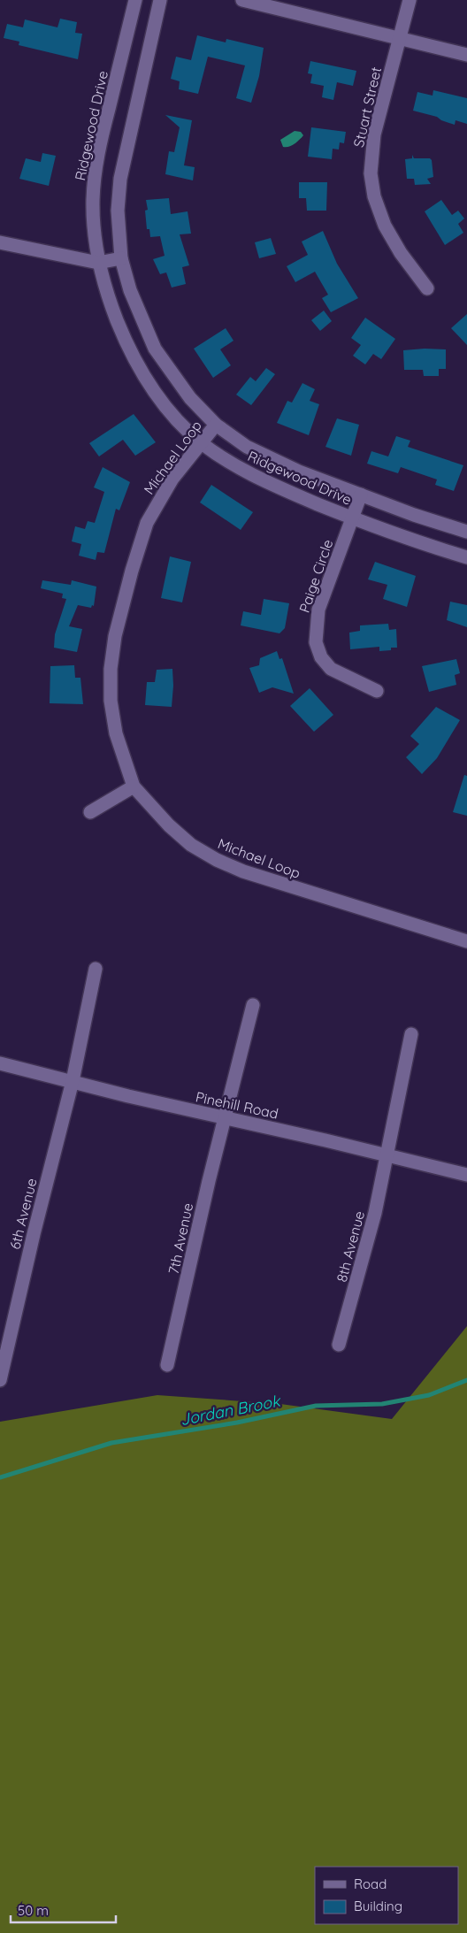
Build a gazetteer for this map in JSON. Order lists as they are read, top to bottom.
{
  "streets": {
    "street": [
      "Stuart Street",
      "Ridgewood Drive",
      "Michael Loop",
      "Paige Circle",
      "Pinehill Road",
      "6th Avenue",
      "7th Avenue",
      "8th Avenue"
    ]
  },
  "crossings": [
    ["Ridgewood Drive", "Michael Loop"],
    ["Ridgewood Drive", "Paige Circle"],
    ["Pinehill Road", "6th Avenue"],
    ["Pinehill Road", "7th Avenue"],
    ["Pinehill Road", "8th Avenue"]
  ],
  "water": ["Jordan Brook"],
  "legend": ["Road", "Building"],
  "scale_bar": "50 m"
}
